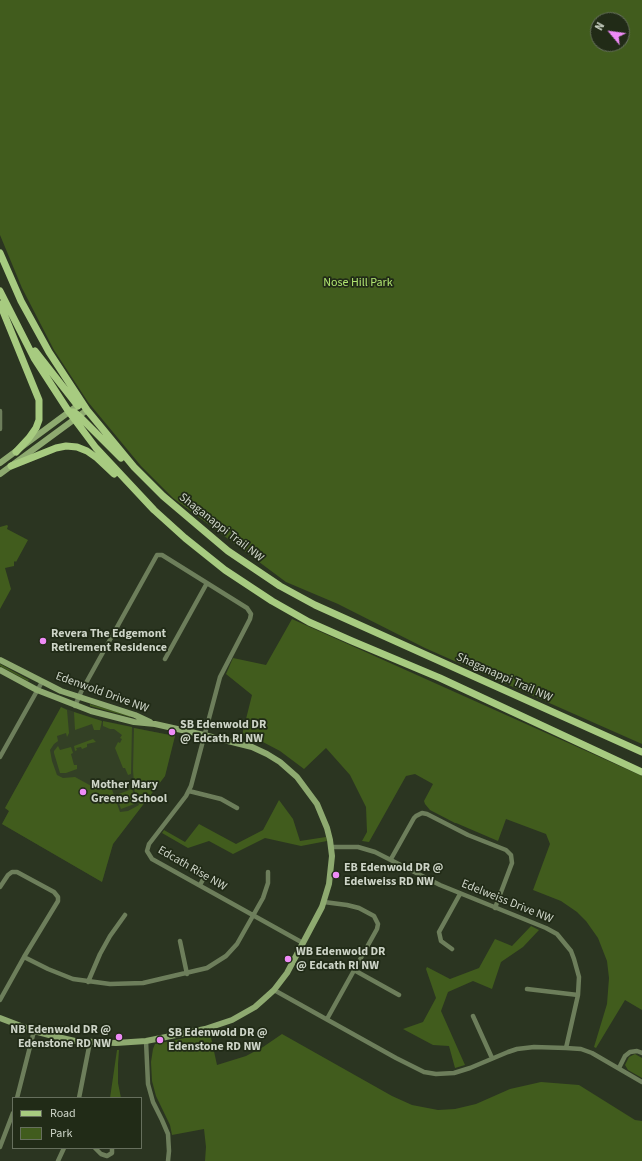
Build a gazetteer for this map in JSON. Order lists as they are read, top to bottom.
{
  "streets": {
    "main road": ["Shaganappi Trail NW"],
    "street": ["Edenwold Drive NW", "Edcath Rise NW", "Edelweiss Drive NW"]
  },
  "crossings": [
    ["Edenwold Drive NW", "Edcath Rise NW"],
    ["Edenwold Drive NW", "Edelweiss Drive NW"]
  ],
  "parks": ["Nose Hill Park"],
  "places": [
    "Revera The Edgemont Retirement Residence",
    "SB Edenwold DR @ Edcath RI NW",
    "Mother Mary Greene School",
    "EB Edenwold DR @ Edelweiss RD NW",
    "WB Edenwold DR @ Edcath RI NW",
    "NB Edenwold DR @ Edenstone RD NW",
    "SB Edenwold DR @ Edenstone RD NW"
  ],
  "legend": ["Road", "Park"],
  "north": "top left"
}
